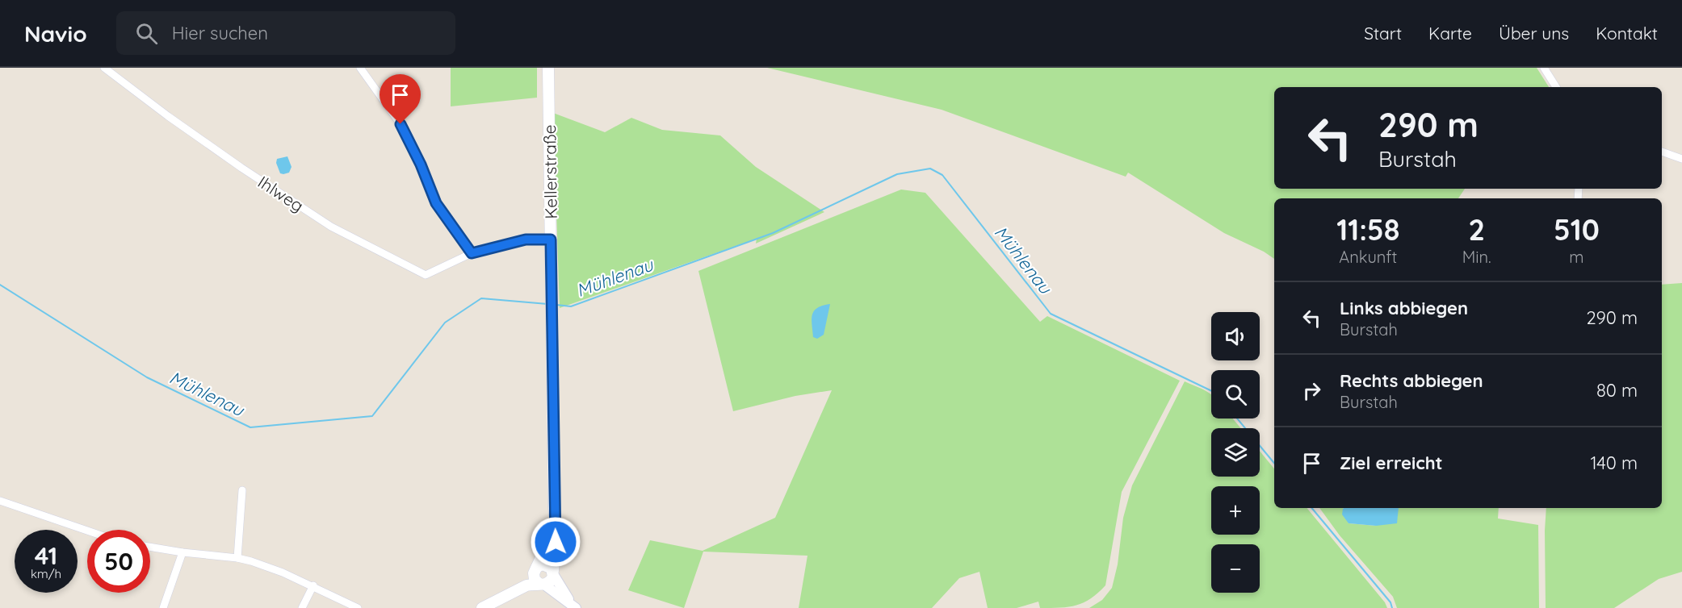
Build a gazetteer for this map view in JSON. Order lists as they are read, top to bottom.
{
  "streets": {
    "main road": ["Kellerstraße"],
    "street": ["Ihlweg"]
  },
  "water": ["Mühlenau"],
  "page": {
    "header": "Navio",
    "search": "Hier suchen",
    "nav": [
      "Start",
      "Karte",
      "Über uns",
      "Kontakt"
    ],
    "turn": ["290 m", "Burstah"],
    "eta": [
      "11:58",
      "Ankunft",
      "2",
      "Min.",
      "510",
      "m"
    ],
    "list": [
      {
        "name": "Links abbiegen",
        "note": "Burstah",
        "value": "290 m"
      },
      {
        "name": "Rechts abbiegen",
        "note": "Burstah",
        "value": "80 m"
      },
      {
        "name": "Ziel erreicht",
        "value": "140 m"
      }
    ],
    "map_buttons": ["+", "−"],
    "speed": "41 km/h",
    "limit": "50"
  }
}
